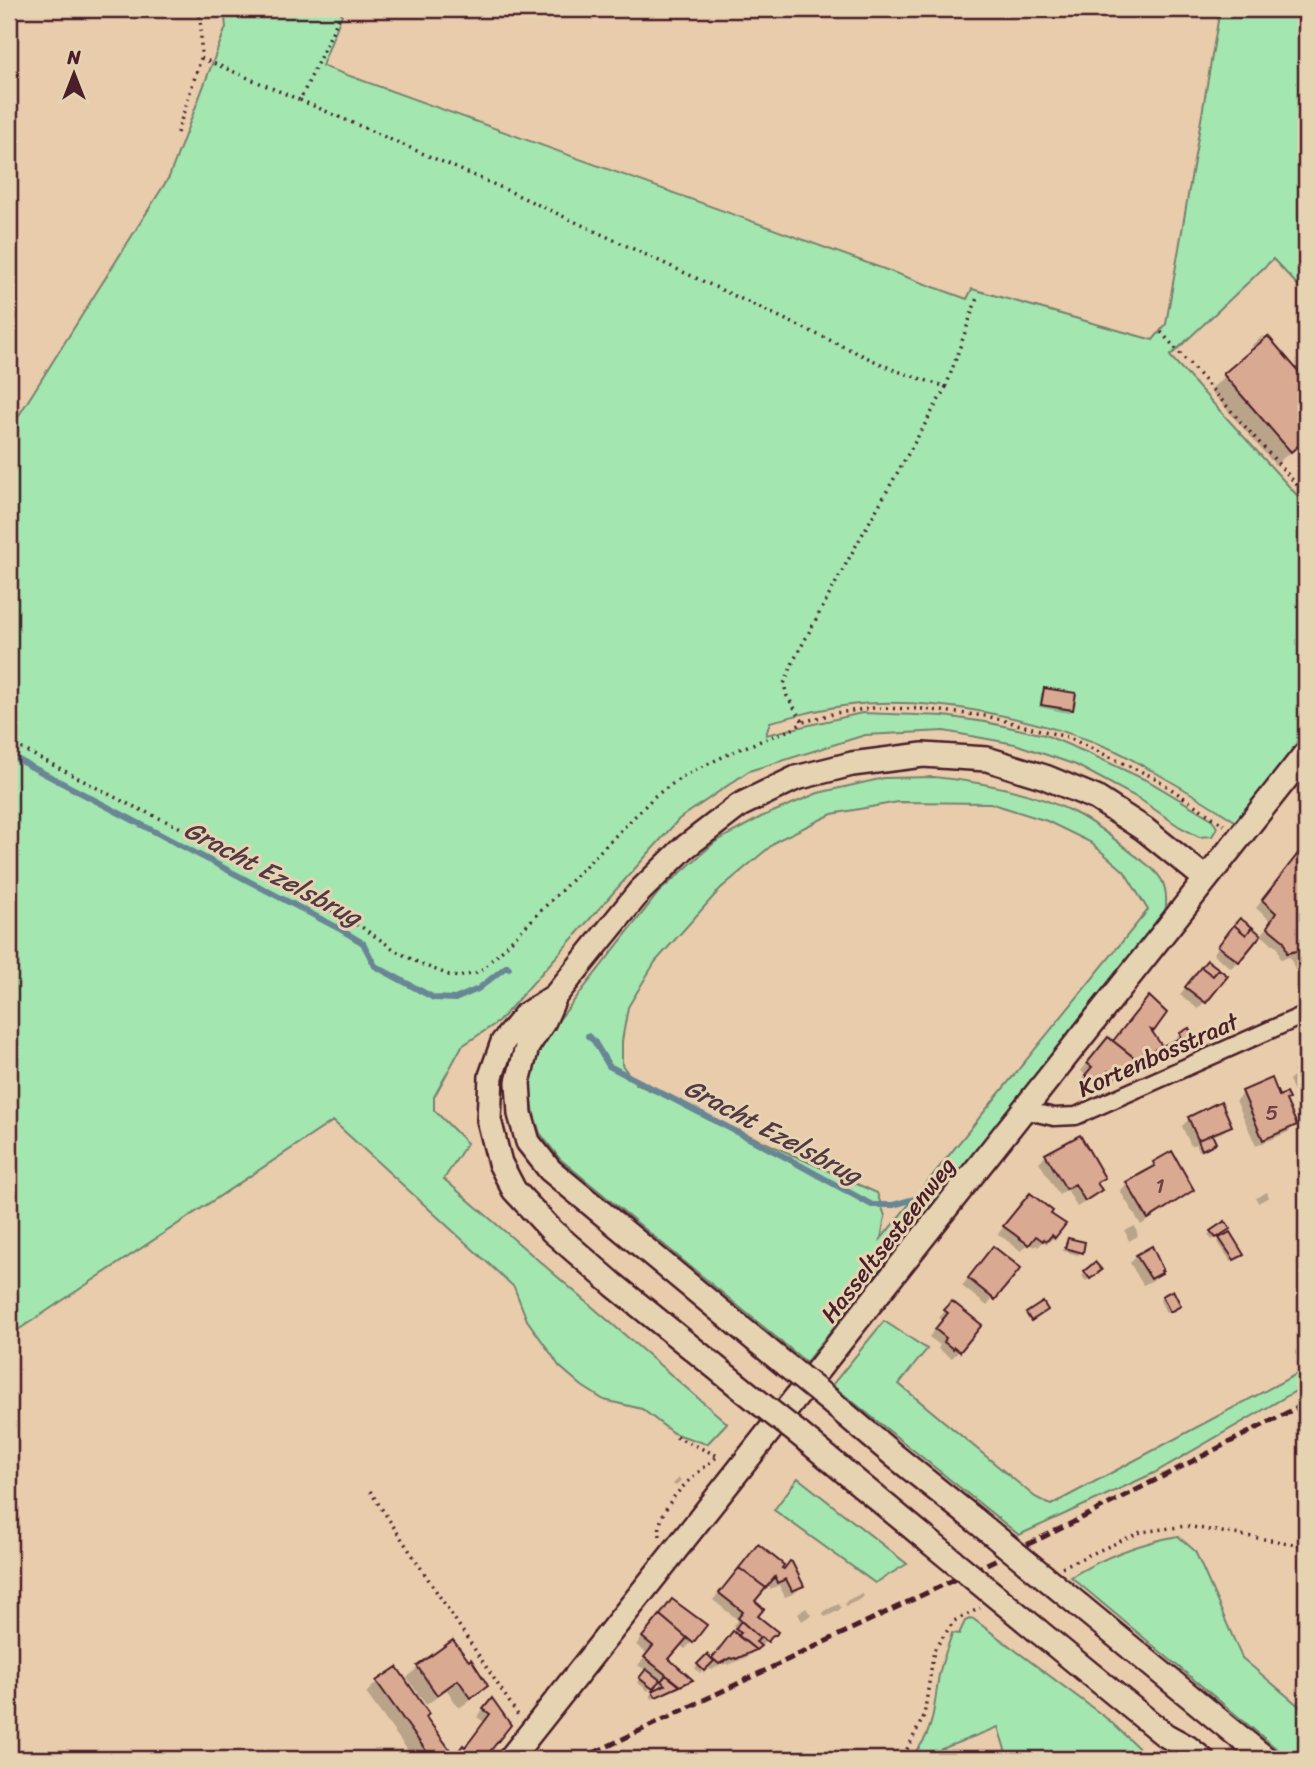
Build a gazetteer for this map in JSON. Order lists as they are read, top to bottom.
{
  "streets": {
    "main road": ["Hasseltsesteenweg"],
    "street": ["Kortenbosstraat"]
  },
  "crossings": [
    ["Kortenbosstraat", "Hasseltsesteenweg"]
  ],
  "water": ["Gracht Ezelsbrug"],
  "house_numbers": ["5", "1"],
  "north": "top"
}
